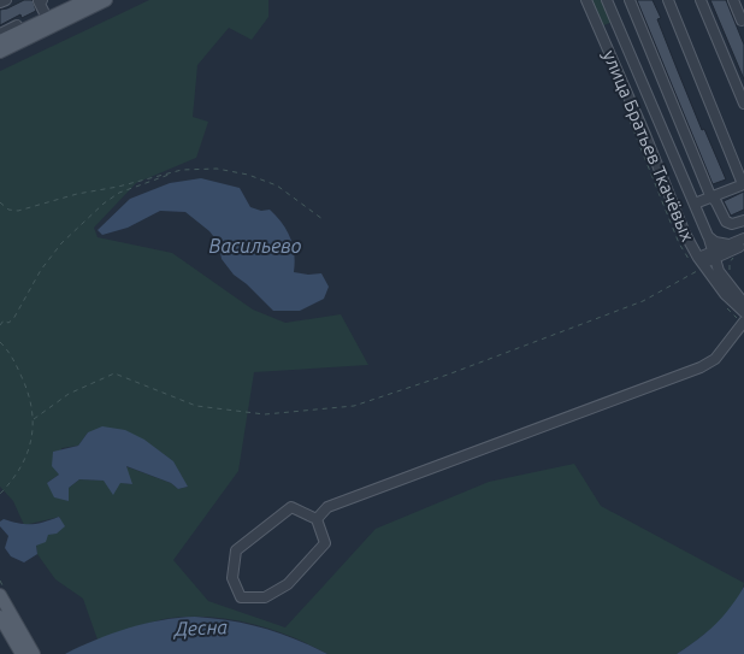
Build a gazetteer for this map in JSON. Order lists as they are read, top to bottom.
{
  "streets": {
    "street": ["улица Братьев Ткачёвых"]
  },
  "water": ["Васильево", "Десна"]
}
